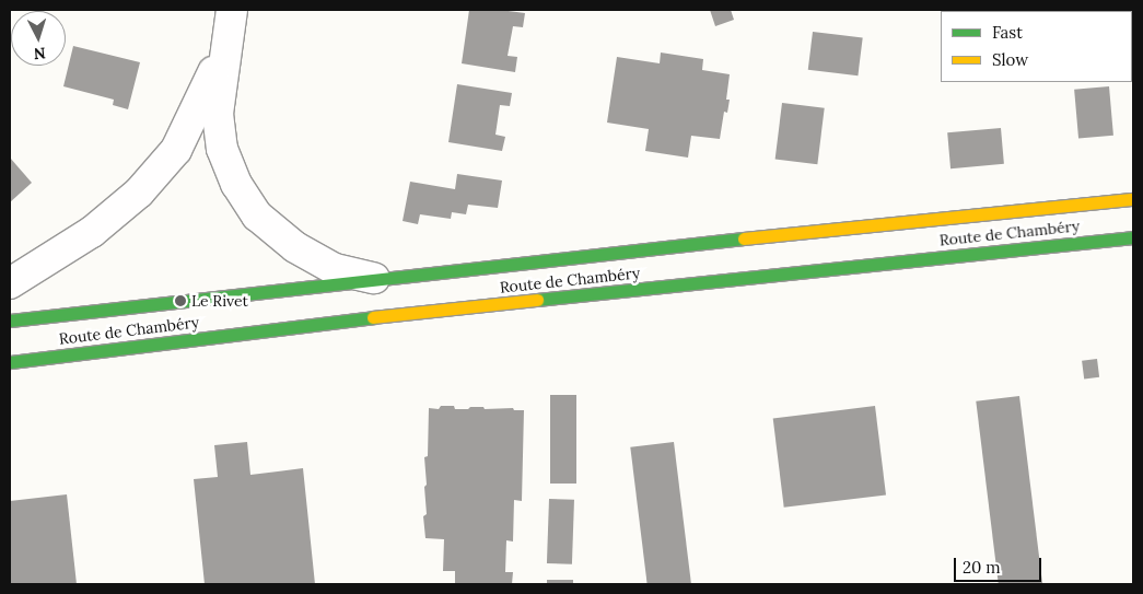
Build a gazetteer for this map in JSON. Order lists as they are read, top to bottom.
{
  "streets": {
    "main road": ["Route de Chambéry"]
  },
  "places": ["Le Rivet"],
  "legend": ["Fast", "Slow"],
  "scale_bar": "20 m",
  "north": "bottom"
}
